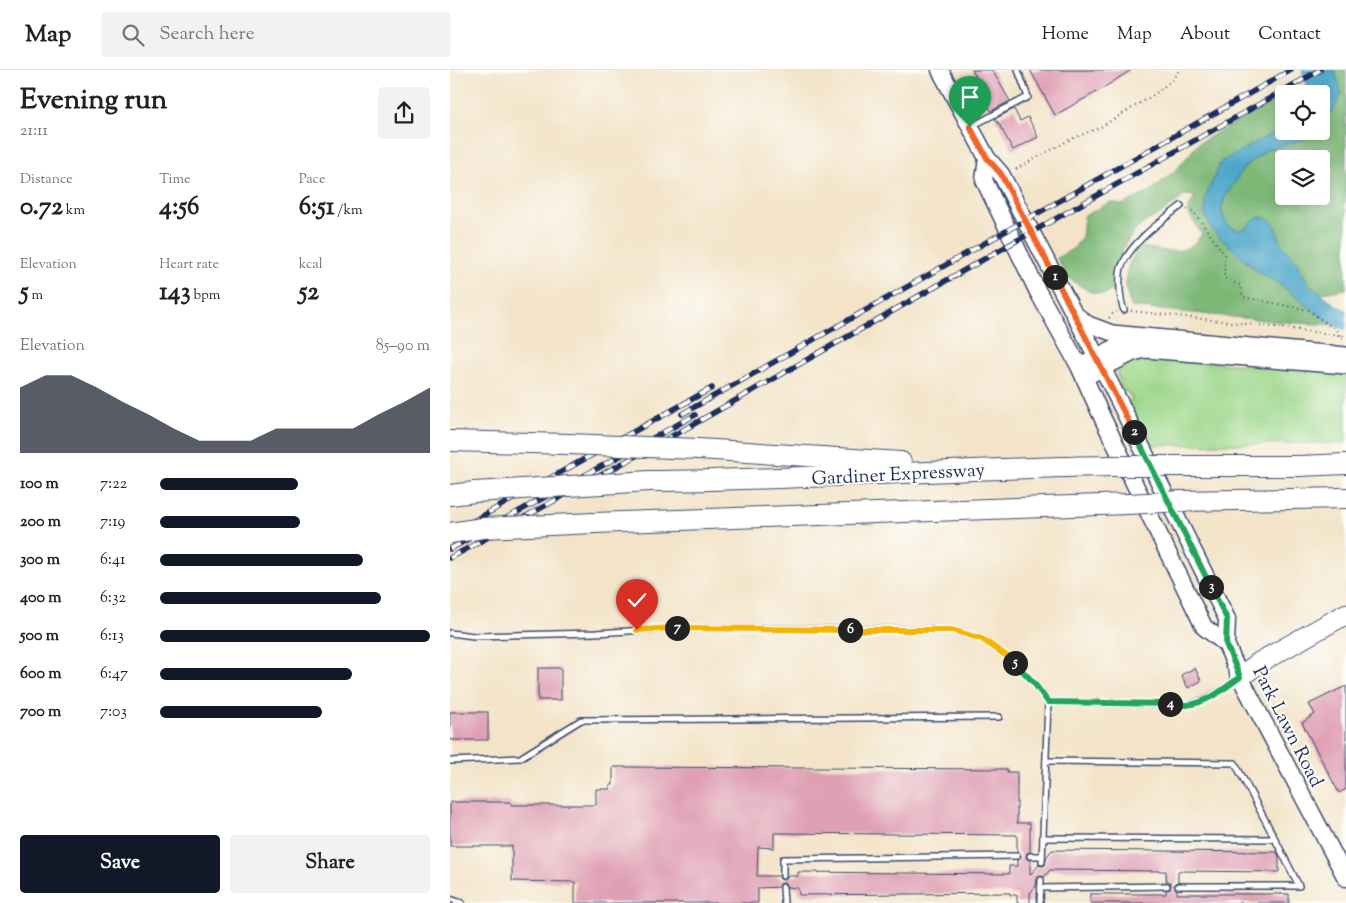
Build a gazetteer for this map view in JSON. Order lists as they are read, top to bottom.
{
  "streets": {
    "highway": ["Gardiner Expressway"],
    "main road": ["Park Lawn Road"]
  },
  "page": {
    "header": "Map",
    "search": "Search here",
    "nav": [
      "Home",
      "Map",
      "About",
      "Contact"
    ],
    "heading": ["Evening run", "21:11"],
    "stats": [
      ["Distance", "0.72 km"],
      ["Time", "4:56"],
      ["Pace", "6:51 /km"],
      ["Elevation", "5 m"],
      ["Heart rate", "143 bpm"],
      ["kcal", "52"]
    ],
    "pins": [
      "1",
      "2",
      "3",
      "7",
      "6",
      "5",
      "4"
    ],
    "chart": ["Elevation", "85–90 m"],
    "list": [
      {
        "name": "100 m",
        "note": "7:22"
      },
      {
        "name": "200 m",
        "note": "7:19"
      },
      {
        "name": "300 m",
        "note": "6:41"
      },
      {
        "name": "400 m",
        "note": "6:32"
      },
      {
        "name": "500 m",
        "note": "6:13"
      },
      {
        "name": "600 m",
        "note": "6:47"
      },
      {
        "name": "700 m",
        "note": "7:03"
      }
    ],
    "buttons": ["Save", "Share"]
  }
}
